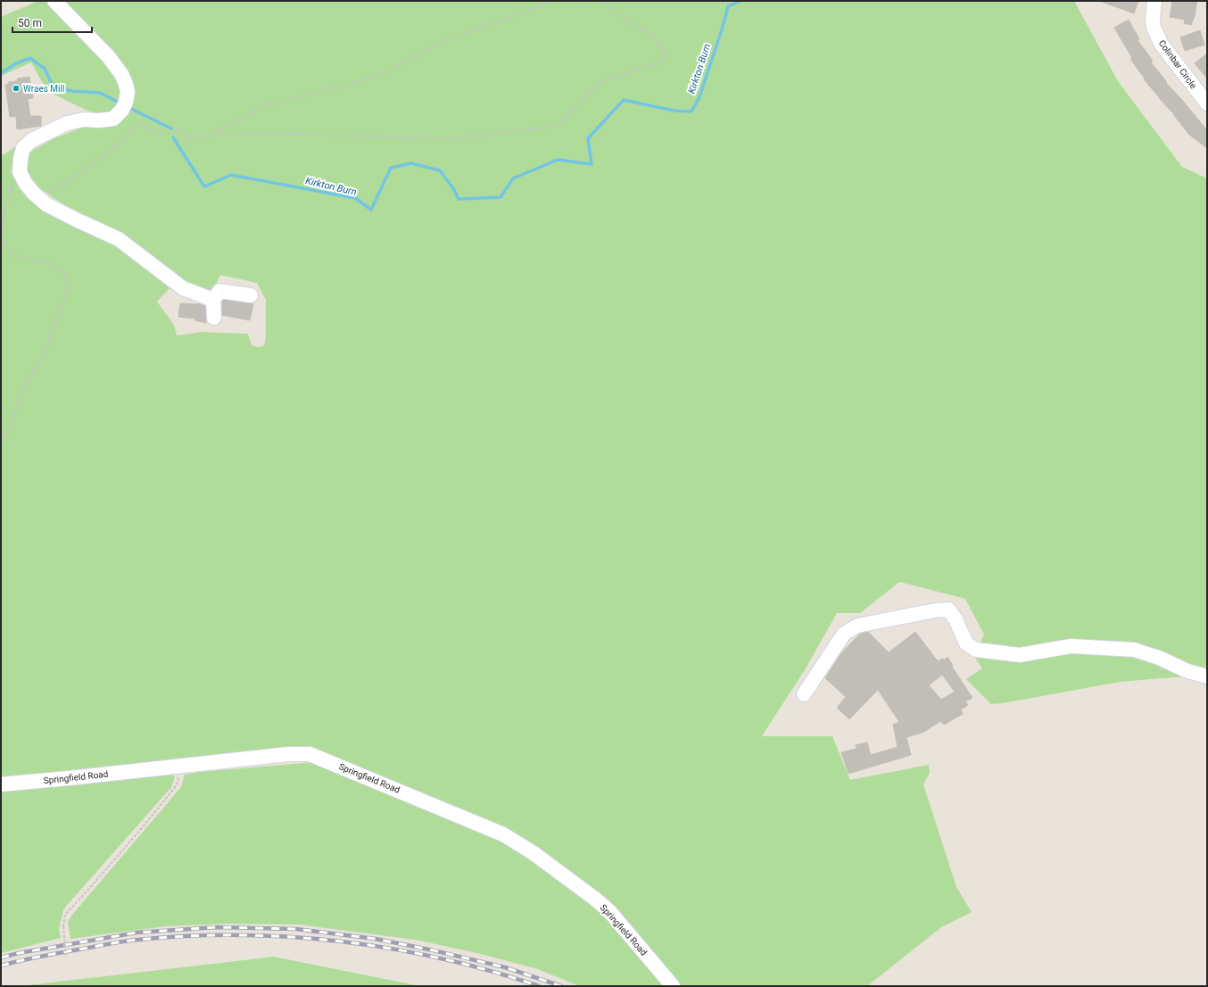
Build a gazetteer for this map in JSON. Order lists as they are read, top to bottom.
{
  "streets": {
    "street": ["Colinbar Circle", "Springfield Road"]
  },
  "water": ["Kirkton Burn"],
  "places": ["Wraes Mill"],
  "scale_bar": "50 m"
}
